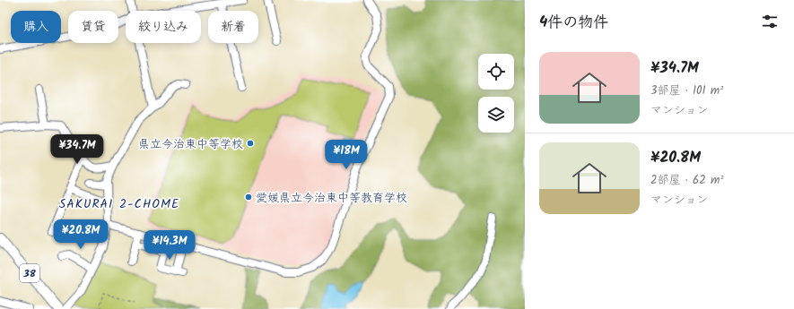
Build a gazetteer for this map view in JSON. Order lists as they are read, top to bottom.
{
  "streets": {
    "main road": ["38"]
  },
  "districts": ["SAKURAI 2-CHOME"],
  "places": ["県立今治東中等学校", "愛媛県立今治東中等教育学校"],
  "page": {
    "heading": "4件の物件",
    "chip": [
      "購入",
      "賃貸",
      "絞り込み",
      "新着"
    ],
    "list": [
      {
        "name": "¥34.7M",
        "note": "3部屋 · 101 m² · マンション"
      },
      {
        "name": "¥20.8M",
        "note": "2部屋 · 62 m² · マンション"
      }
    ],
    "price": [
      "¥34.7M",
      "¥18M",
      "¥20.8M",
      "¥14.3M"
    ]
  }
}
